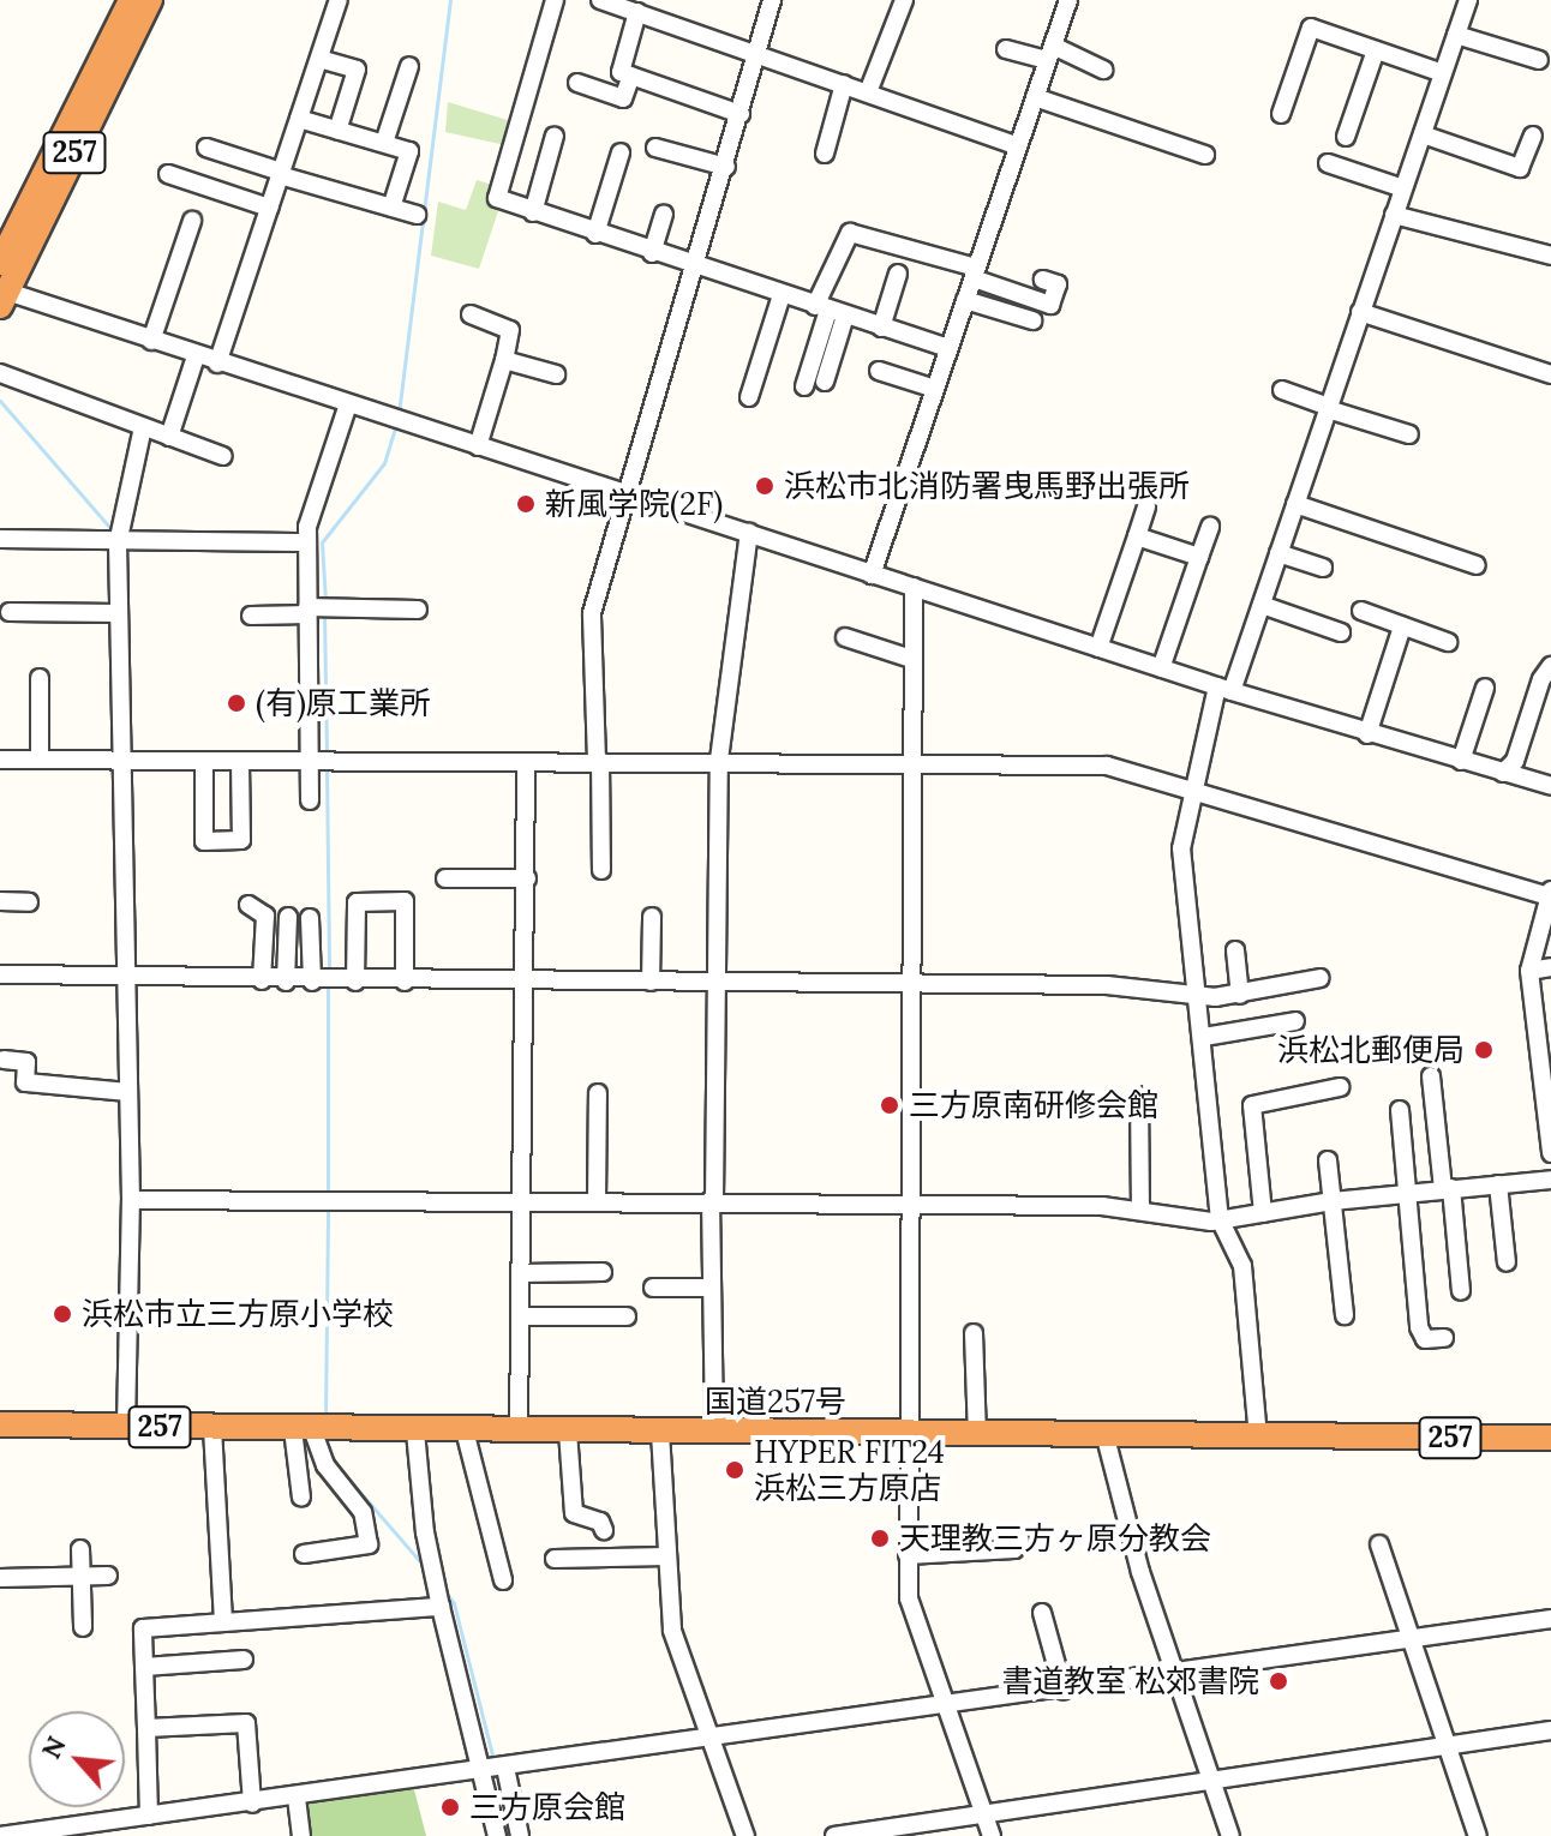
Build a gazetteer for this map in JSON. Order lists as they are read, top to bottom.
{
  "streets": {
    "highway": ["257", "国道257号"]
  },
  "places": [
    "浜松市北消防署曳馬野出張所",
    "新風学院(2F)",
    "(有)原工業所",
    "浜松北郵便局",
    "三方原南研修会館",
    "浜松市立三方原小学校",
    "HYPER FIT24 浜松三方原店",
    "天理教三方ヶ原分教会",
    "書道教室 松郊書院",
    "三方原会館"
  ],
  "north": "top left"
}
